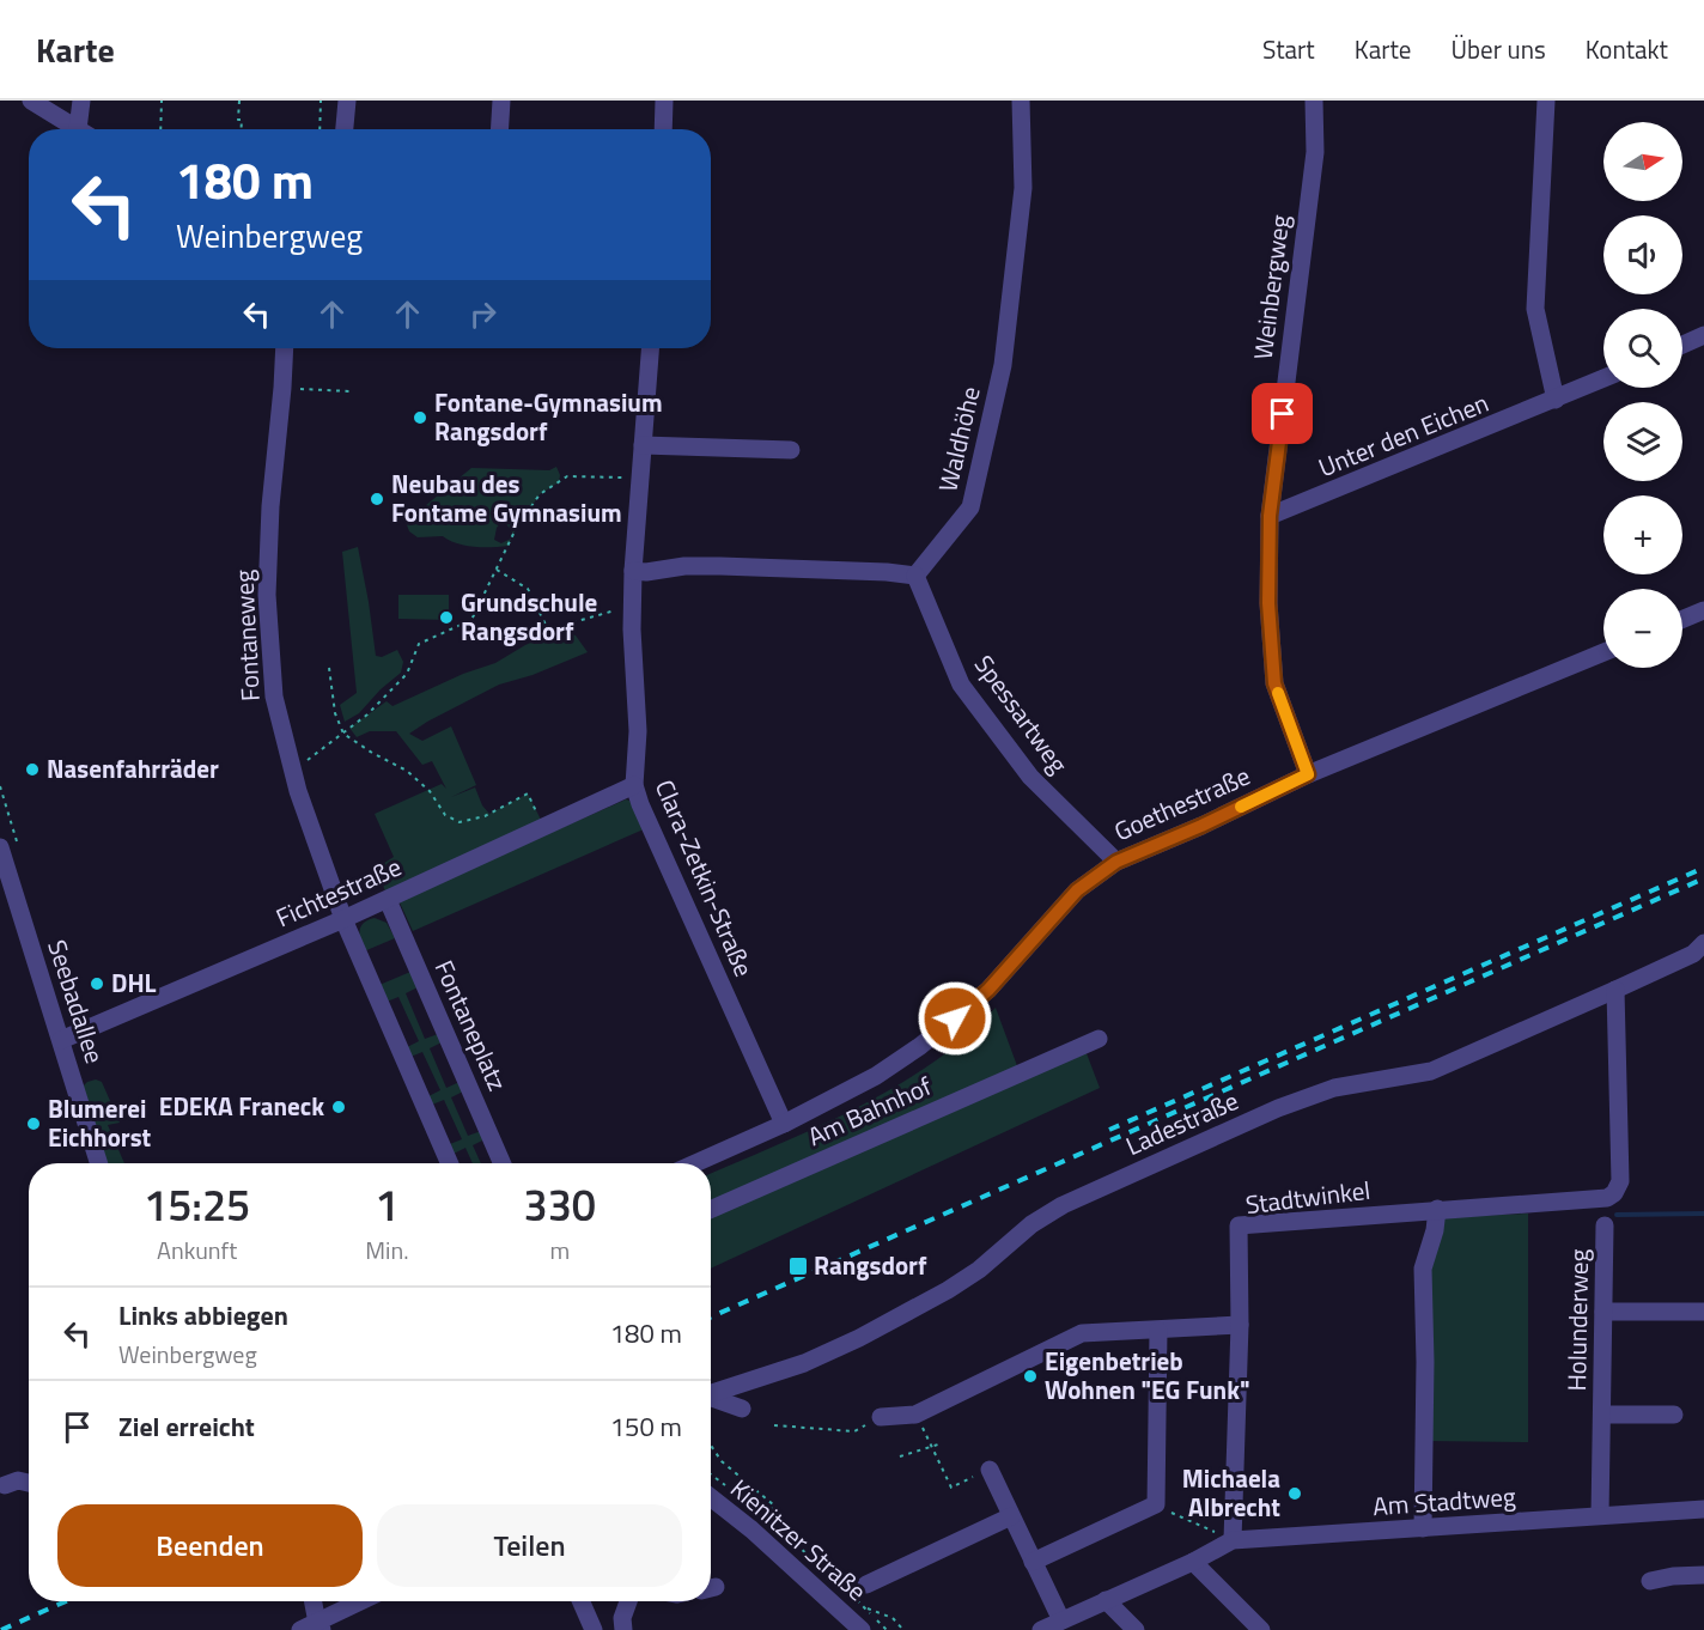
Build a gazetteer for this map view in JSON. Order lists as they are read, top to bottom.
{
  "streets": {
    "street": [
      "Weinbergweg",
      "Unter den Eichen",
      "Waldhöhe",
      "Fontaneweg",
      "Spessartweg",
      "Goethestraße",
      "Clara-Zetkin-Straße",
      "Fichtestraße",
      "Seebadallee",
      "Fontaneplatz",
      "Am Bahnhof",
      "Ladestraße",
      "Stadtwinkel",
      "Holunderweg",
      "Am Stadtweg",
      "Kienitzer Straße"
    ]
  },
  "crossings": [
    ["Weinbergweg", "Unter den Eichen"],
    ["Weinbergweg", "Goethestraße"],
    ["Waldhöhe", "Spessartweg"],
    ["Fontaneweg", "Fichtestraße"],
    ["Spessartweg", "Goethestraße"],
    ["Goethestraße", "Clara-Zetkin-Straße"],
    ["Clara-Zetkin-Straße", "Fichtestraße"],
    ["Fichtestraße", "Seebadallee"],
    ["Fichtestraße", "Fontaneplatz"],
    ["Ladestraße", "Stadtwinkel"],
    ["Stadtwinkel", "Am Stadtweg"],
    ["Holunderweg", "Am Stadtweg"]
  ],
  "places": {
    "other": [
      "Fontane-Gymnasium Rangsdorf",
      "Neubau des Fontame Gymnasium",
      "Grundschule Rangsdorf",
      "Nasenfahrräder",
      "DHL",
      "EDEKA Franeck",
      "Blumerei Eichhorst",
      "Eigenbetrieb Wohnen \"EG Funk\"",
      "Michaela Albrecht"
    ],
    "transit": ["Rangsdorf"]
  },
  "north": "right",
  "page": {
    "header": "Karte",
    "nav": [
      "Start",
      "Karte",
      "Über uns",
      "Kontakt"
    ],
    "map_buttons": ["+", "−"],
    "turn": ["180 m", "Weinbergweg"],
    "eta": [
      "15:25",
      "Ankunft",
      "1",
      "Min.",
      "330",
      "m"
    ],
    "list": [
      {
        "name": "Links abbiegen",
        "note": "Weinbergweg",
        "value": "180 m"
      },
      {
        "name": "Ziel erreicht",
        "value": "150 m"
      }
    ],
    "buttons": ["Beenden", "Teilen"]
  }
}
